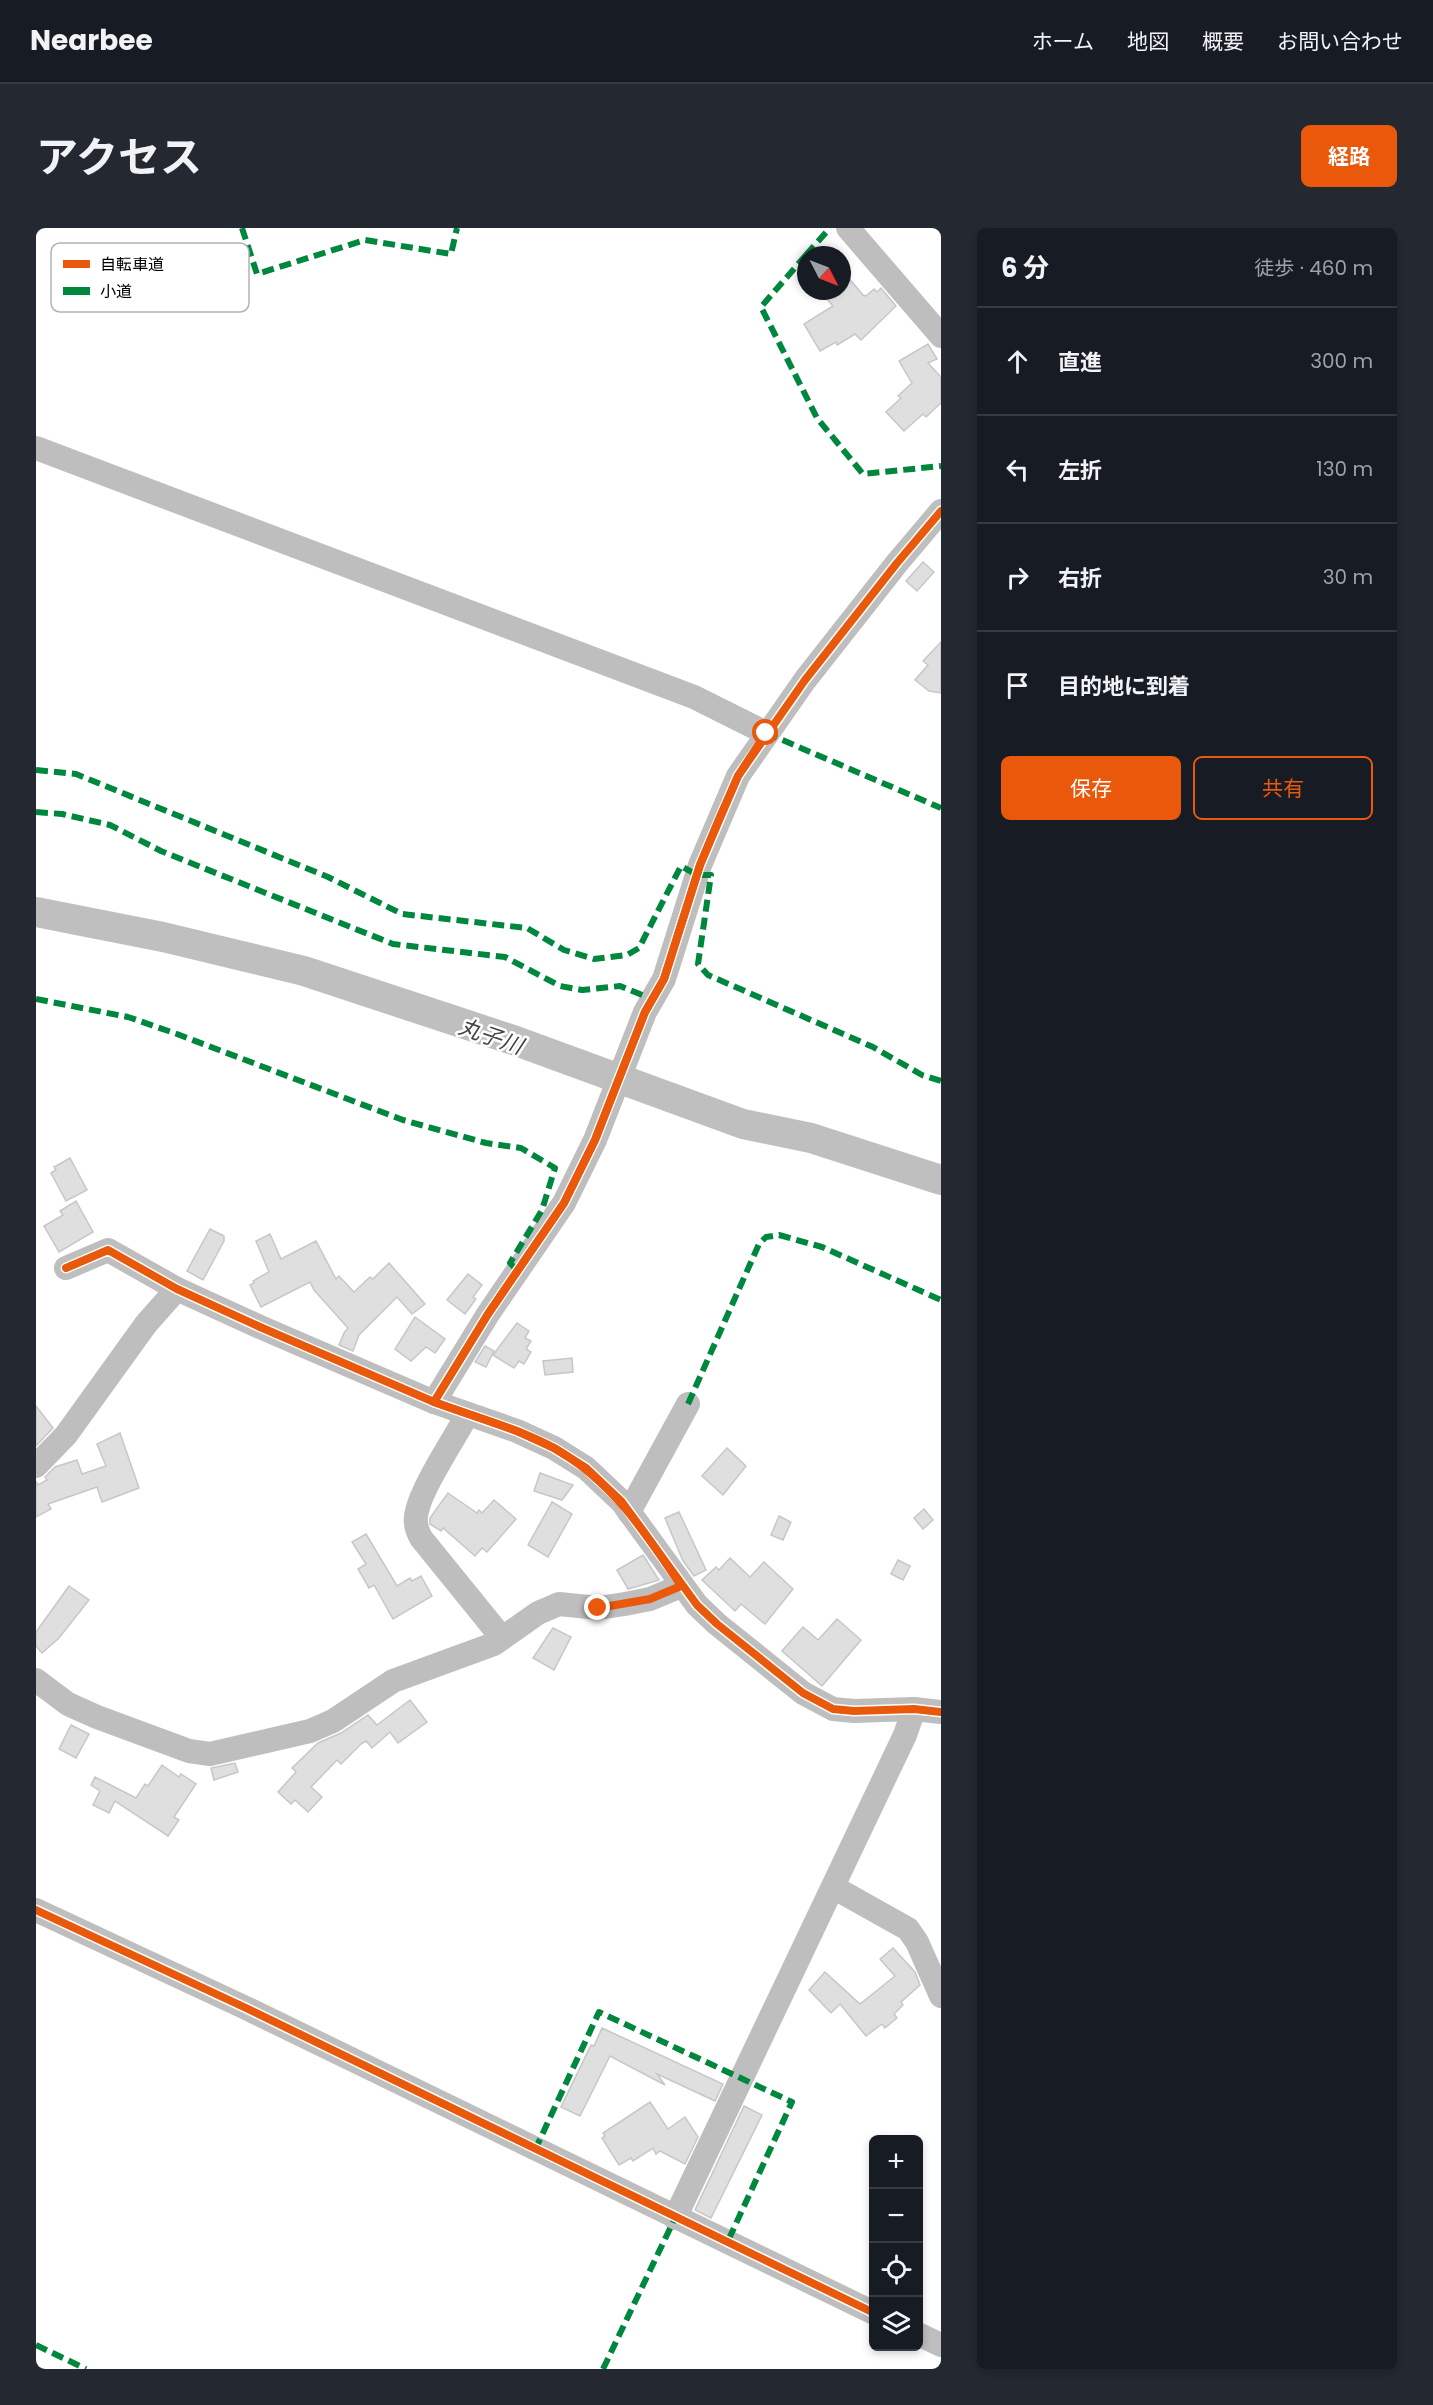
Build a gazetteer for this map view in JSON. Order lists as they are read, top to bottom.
{
  "water": ["丸子川"],
  "legend": ["自転車道", "小道"],
  "north": "bottom right",
  "page": {
    "header": "Nearbee",
    "nav": [
      "ホーム",
      "地図",
      "概要",
      "お問い合わせ"
    ],
    "title": "アクセス",
    "buttons": [
      "経路",
      ["保存", "共有"]
    ],
    "heading": ["6 分", "徒歩 · 460 m"],
    "list": [
      ["直進", "300 m"],
      ["左折", "130 m"],
      ["右折", "30 m"],
      "目的地に到着"
    ],
    "map_buttons": ["+", "−"]
  }
}
